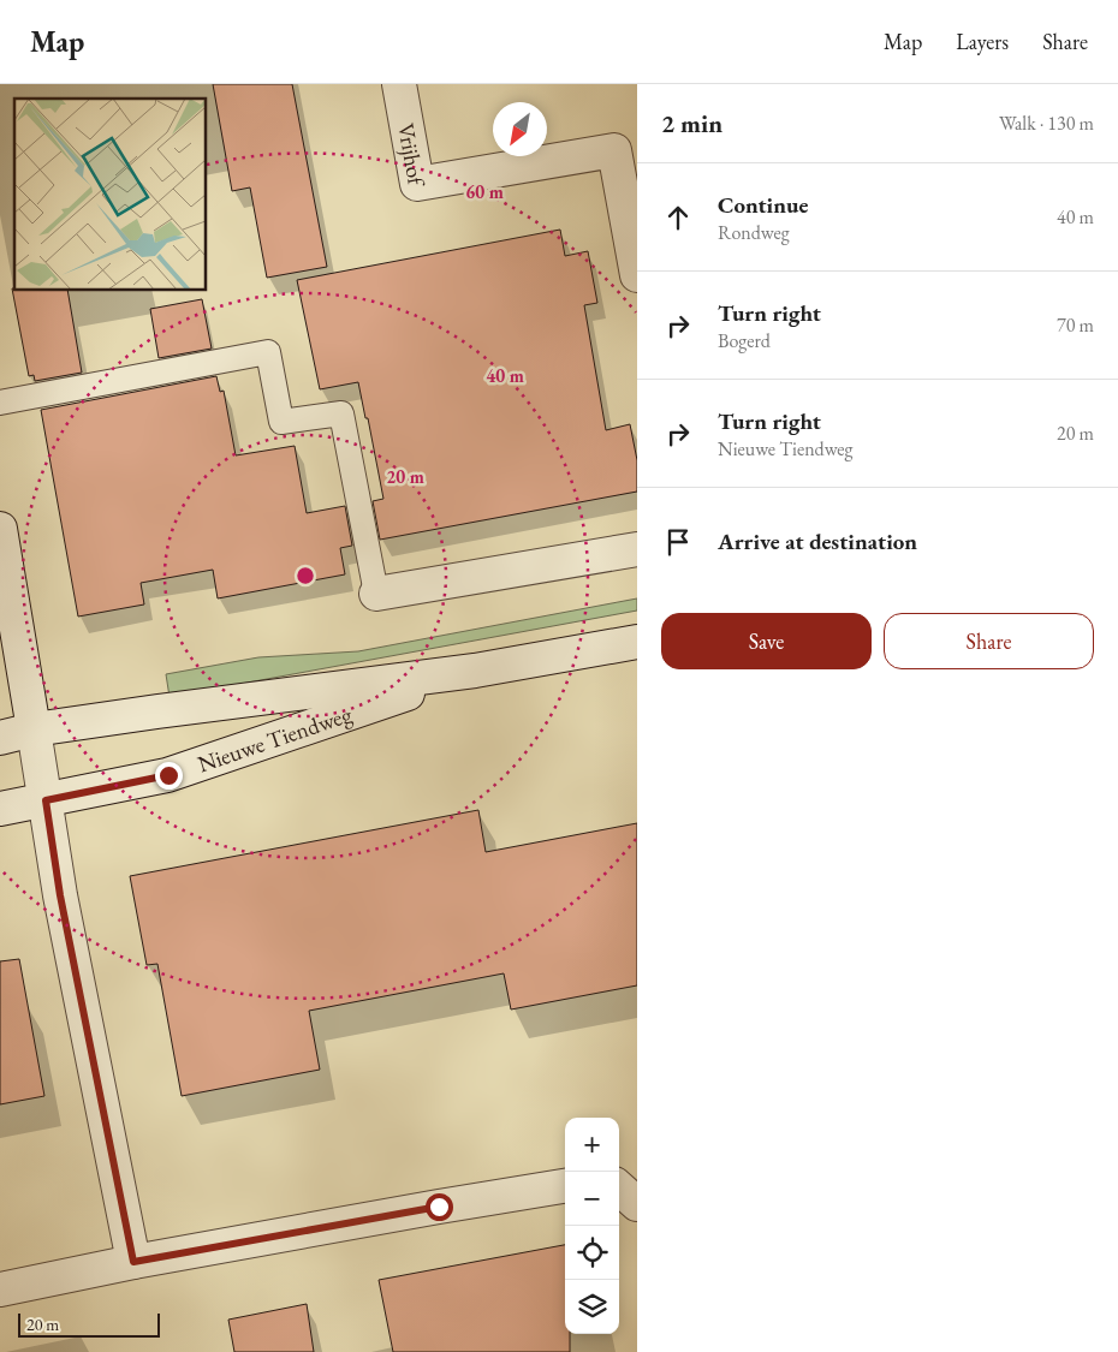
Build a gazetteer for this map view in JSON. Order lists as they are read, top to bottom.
{
  "streets": {
    "street": ["Vrijhof", "Nieuwe Tiendweg"]
  },
  "scale_bar": "20 m",
  "north": "bottom left",
  "page": {
    "header": "Map",
    "nav": ["Map", "Layers", "Share"],
    "heading": ["2 min", "Walk · 130 m"],
    "list": [
      ["Continue", "Rondweg", "40 m"],
      ["Turn right", "Bogerd", "70 m"],
      ["Turn right", "Nieuwe Tiendweg", "20 m"],
      "Arrive at destination"
    ],
    "buttons": ["Save", "Share"],
    "map_buttons": ["+", "−"],
    "scale": "20 m"
  },
  "rings": ["60 m", "40 m", "20 m"]
}
